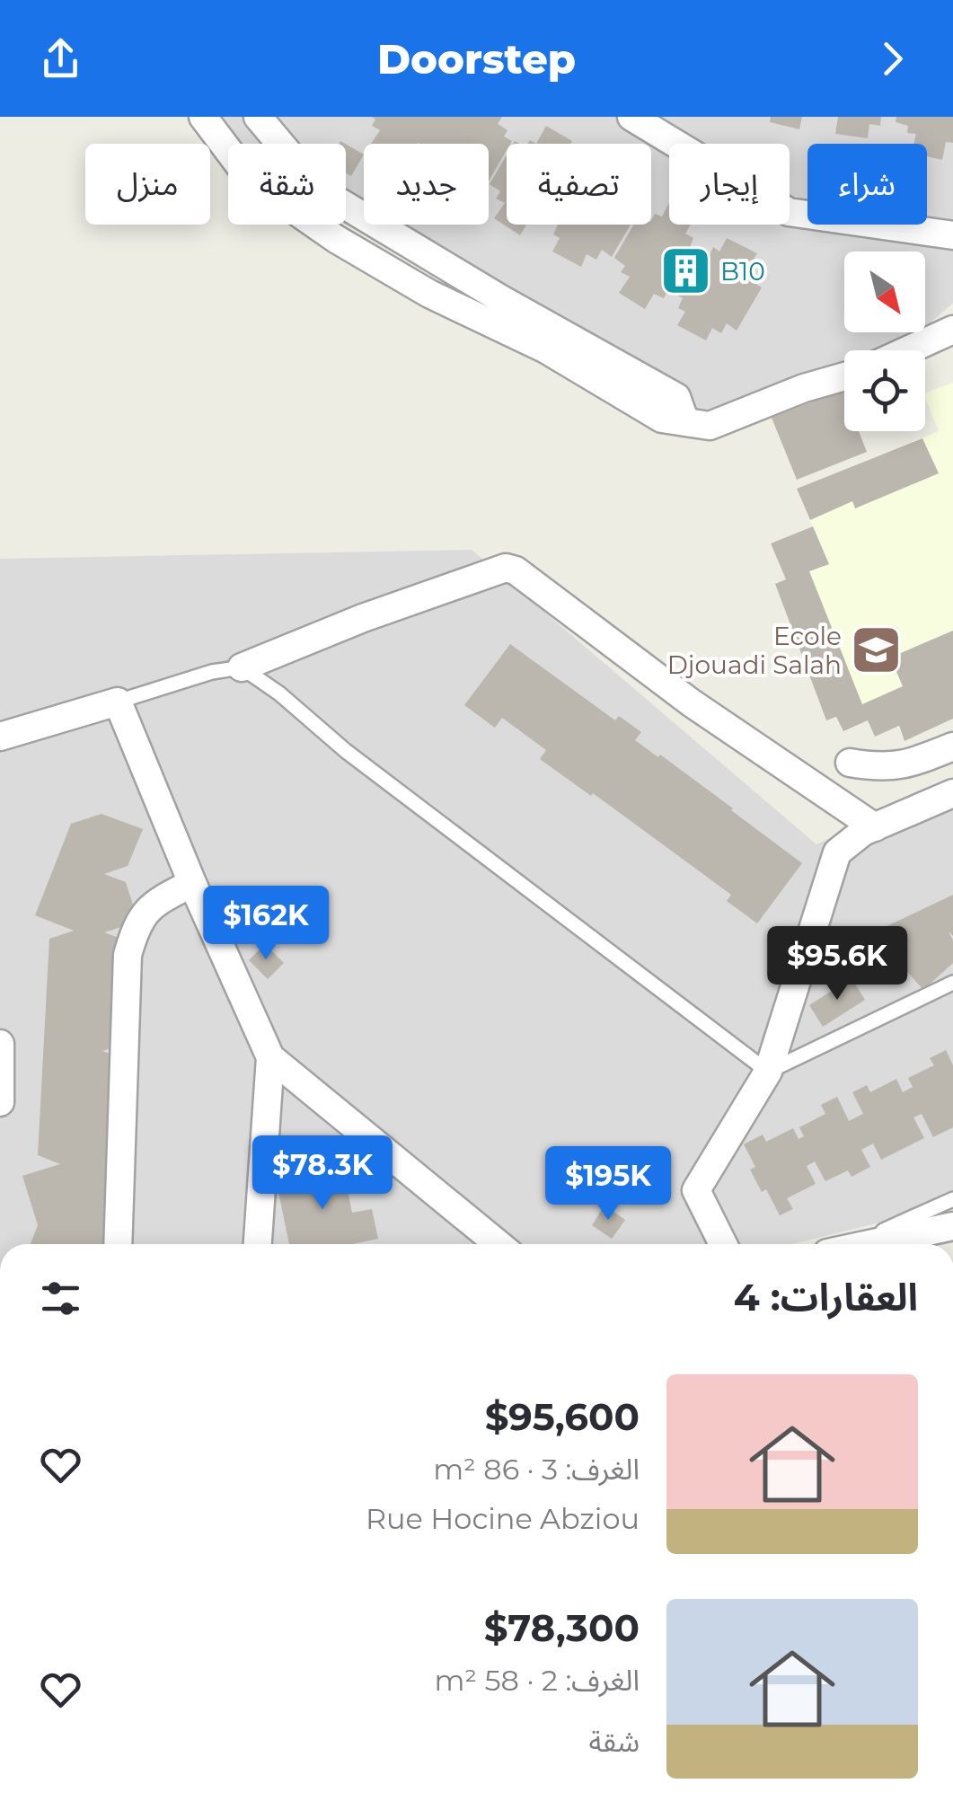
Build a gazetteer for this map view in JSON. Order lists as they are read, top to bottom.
{
  "places": {
    "building": ["B10"],
    "school or university": ["Ecole Djouadi Salah"]
  },
  "north": "bottom right",
  "page": {
    "header": "Doorstep",
    "chip": [
      "شراء",
      "إيجار",
      "تصفية",
      "جديد",
      "شقة",
      "منزل"
    ],
    "price": [
      "$162K",
      "$95.6K",
      "$78.3K",
      "$195K"
    ],
    "heading": "العقارات: 4",
    "list": [
      {
        "name": "$95,600",
        "note": "الغرف: 3 · 86 m² · Rue Hocine Abziou"
      },
      {
        "name": "$78,300",
        "note": "الغرف: 2 · 58 m² · شقة"
      }
    ]
  }
}
